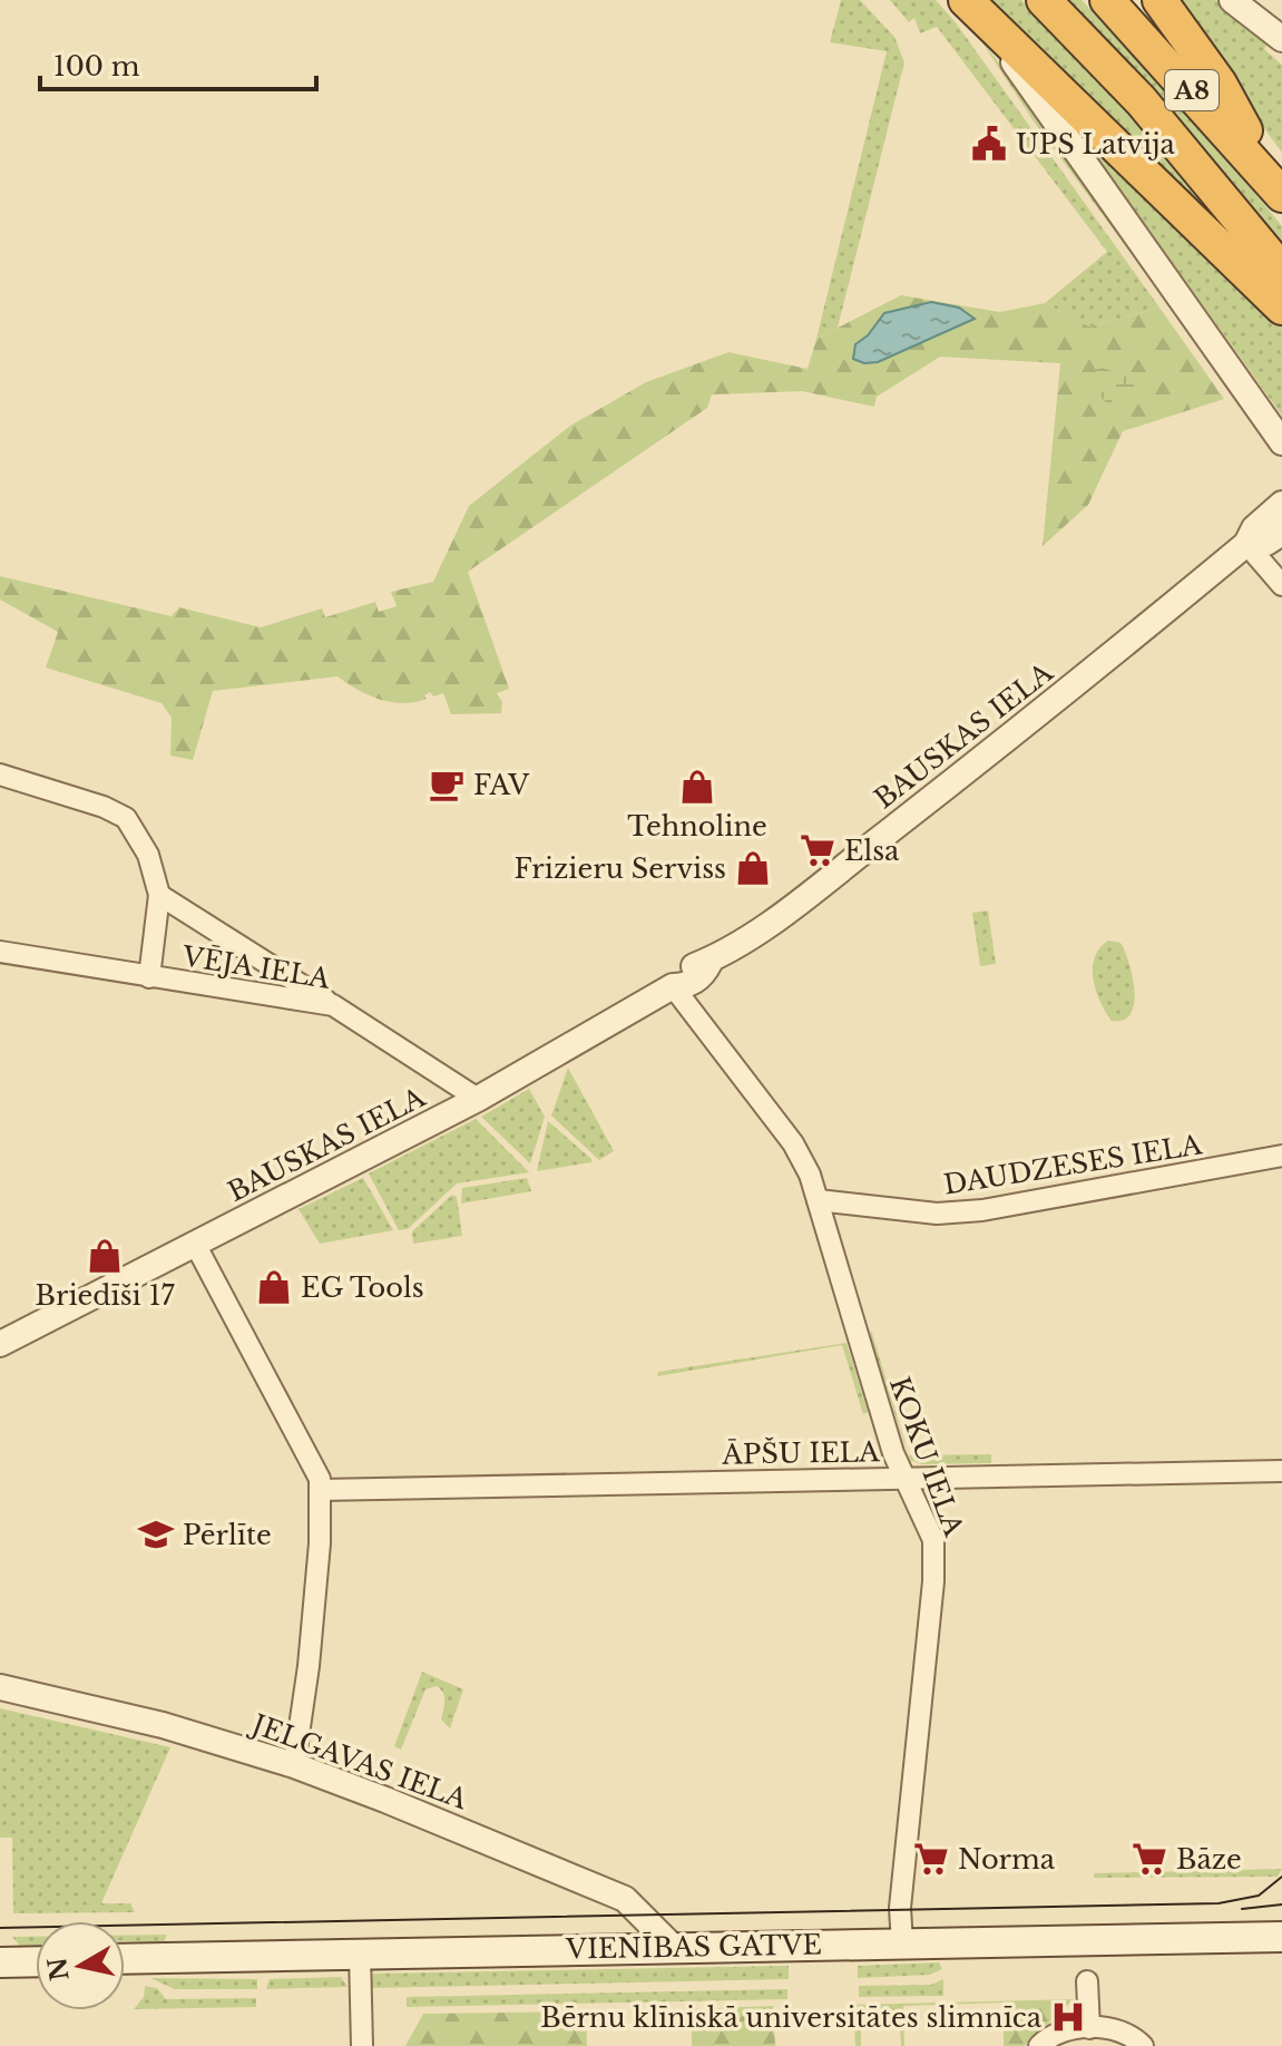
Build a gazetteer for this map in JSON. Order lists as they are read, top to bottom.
{
  "streets": {
    "highway": ["A8"],
    "main road": ["VIENĪBAS GATVE"],
    "street": [
      "BAUSKAS IELA",
      "VĒJA IELA",
      "DAUDZESES IELA",
      "ĀPŠU IELA",
      "KOKU IELA",
      "JELGAVAS IELA"
    ]
  },
  "crossings": [
    ["BAUSKAS IELA", "VĒJA IELA"],
    ["BAUSKAS IELA", "KOKU IELA"],
    ["DAUDZESES IELA", "KOKU IELA"],
    ["ĀPŠU IELA", "KOKU IELA"],
    ["KOKU IELA", "VIENĪBAS GATVE"],
    ["JELGAVAS IELA", "VIENĪBAS GATVE"]
  ],
  "places": {
    "public building": ["UPS Latvija"],
    "cafe": ["FAV"],
    "shop": [
      "Tehnoline",
      "Frizieru Serviss",
      "Briedīši 17",
      "EG Tools"
    ],
    "supermarket": ["Elsa", "Norma", "Bāze"],
    "school or university": ["Pērlīte"],
    "hospital": ["Bērnu klīniskā universitātes slimnīca"]
  },
  "scale_bar": "100 m",
  "north": "left"
}
